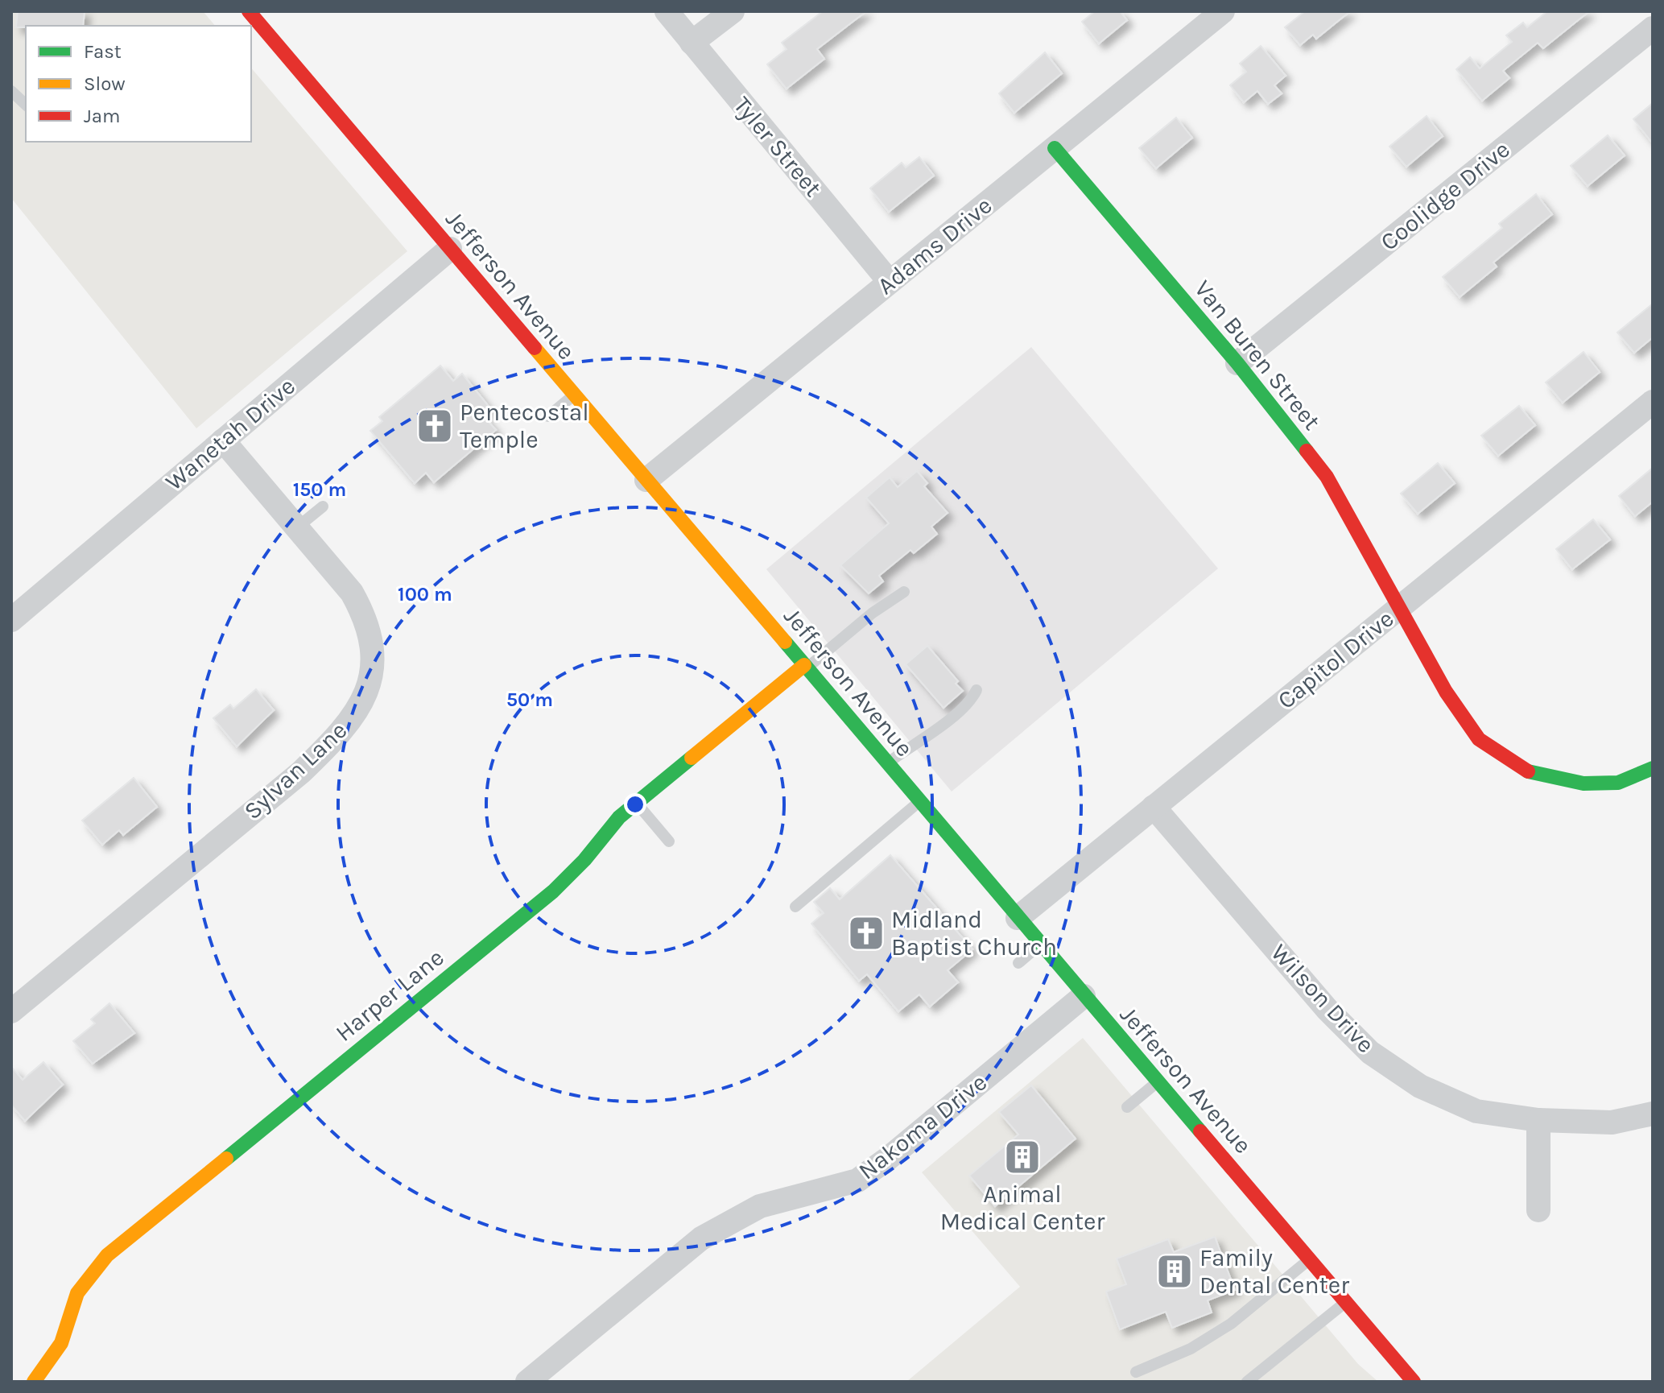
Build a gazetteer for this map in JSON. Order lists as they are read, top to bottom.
{
  "streets": {
    "street": [
      "Tyler Street",
      "Coolidge Drive",
      "Adams Drive",
      "Jefferson Avenue",
      "Van Buren Street",
      "Wanetah Drive",
      "Capitol Drive",
      "Sylvan Lane",
      "Harper Lane",
      "Wilson Drive",
      "Nakoma Drive"
    ]
  },
  "crossings": [
    ["Tyler Street", "Adams Drive"],
    ["Coolidge Drive", "Van Buren Street"],
    ["Adams Drive", "Jefferson Avenue"],
    ["Adams Drive", "Van Buren Street"],
    ["Jefferson Avenue", "Wanetah Drive"],
    ["Jefferson Avenue", "Capitol Drive"],
    ["Jefferson Avenue", "Harper Lane"],
    ["Jefferson Avenue", "Nakoma Drive"],
    ["Van Buren Street", "Capitol Drive"],
    ["Wanetah Drive", "Sylvan Lane"],
    ["Capitol Drive", "Wilson Drive"]
  ],
  "places": {
    "church": ["Pentecostal Temple", "Midland Baptist Church"],
    "building": ["Animal Medical Center", "Family Dental Center"]
  },
  "legend": ["Fast", "Slow", "Jam"],
  "rings": ["150 m", "100 m", "50 m"]
}
